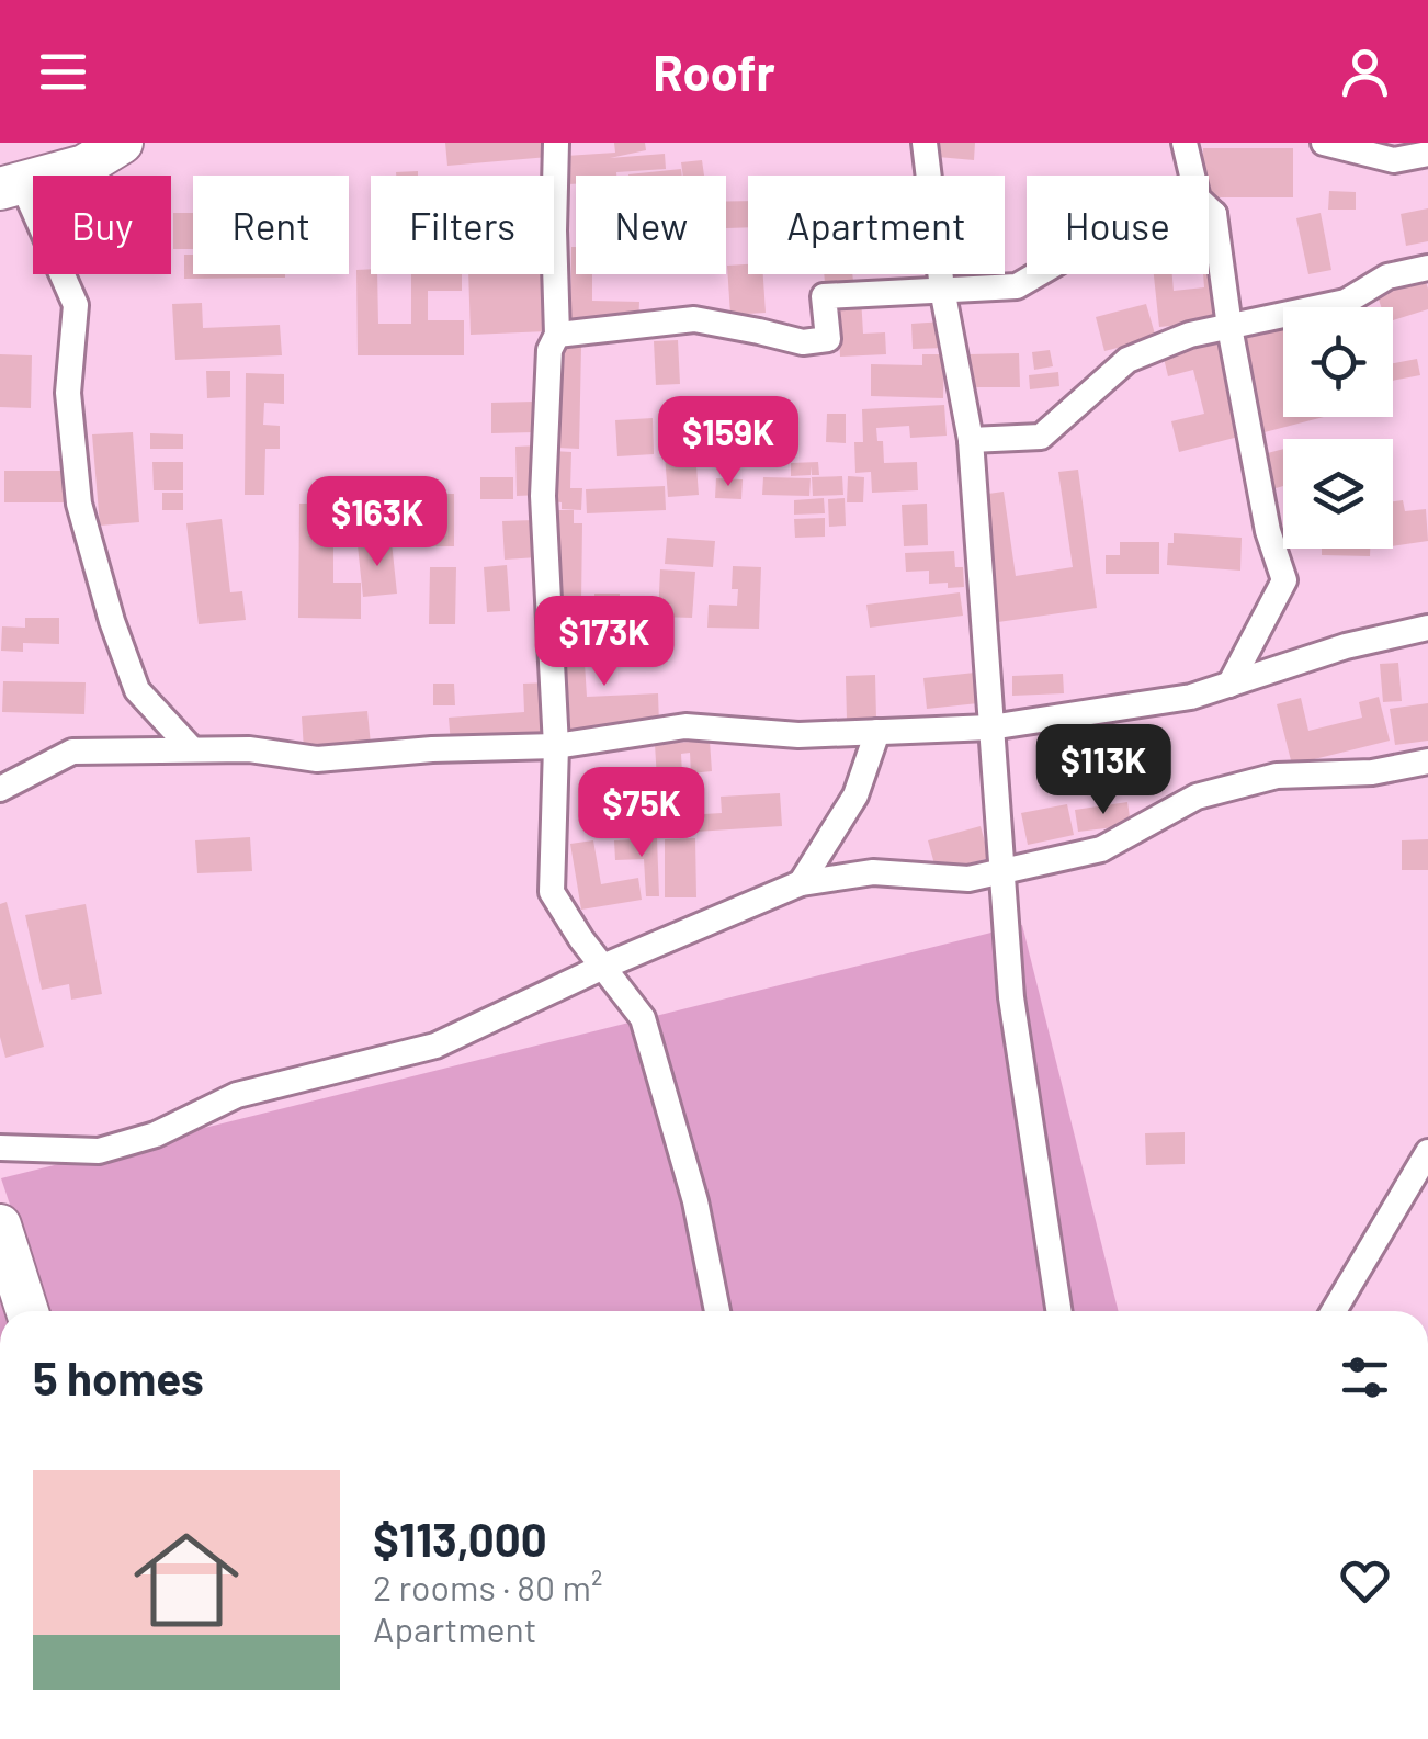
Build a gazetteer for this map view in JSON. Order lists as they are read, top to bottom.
{
  "page": {
    "header": "Roofr",
    "chip": [
      "Buy",
      "Rent",
      "Filters",
      "New",
      "Apartment",
      "House"
    ],
    "price": [
      "$159K",
      "$163K",
      "$173K",
      "$113K",
      "$75K"
    ],
    "heading": "5 homes",
    "list": [
      {
        "name": "$113,000",
        "note": "2 rooms · 80 m² · Apartment"
      }
    ]
  }
}
